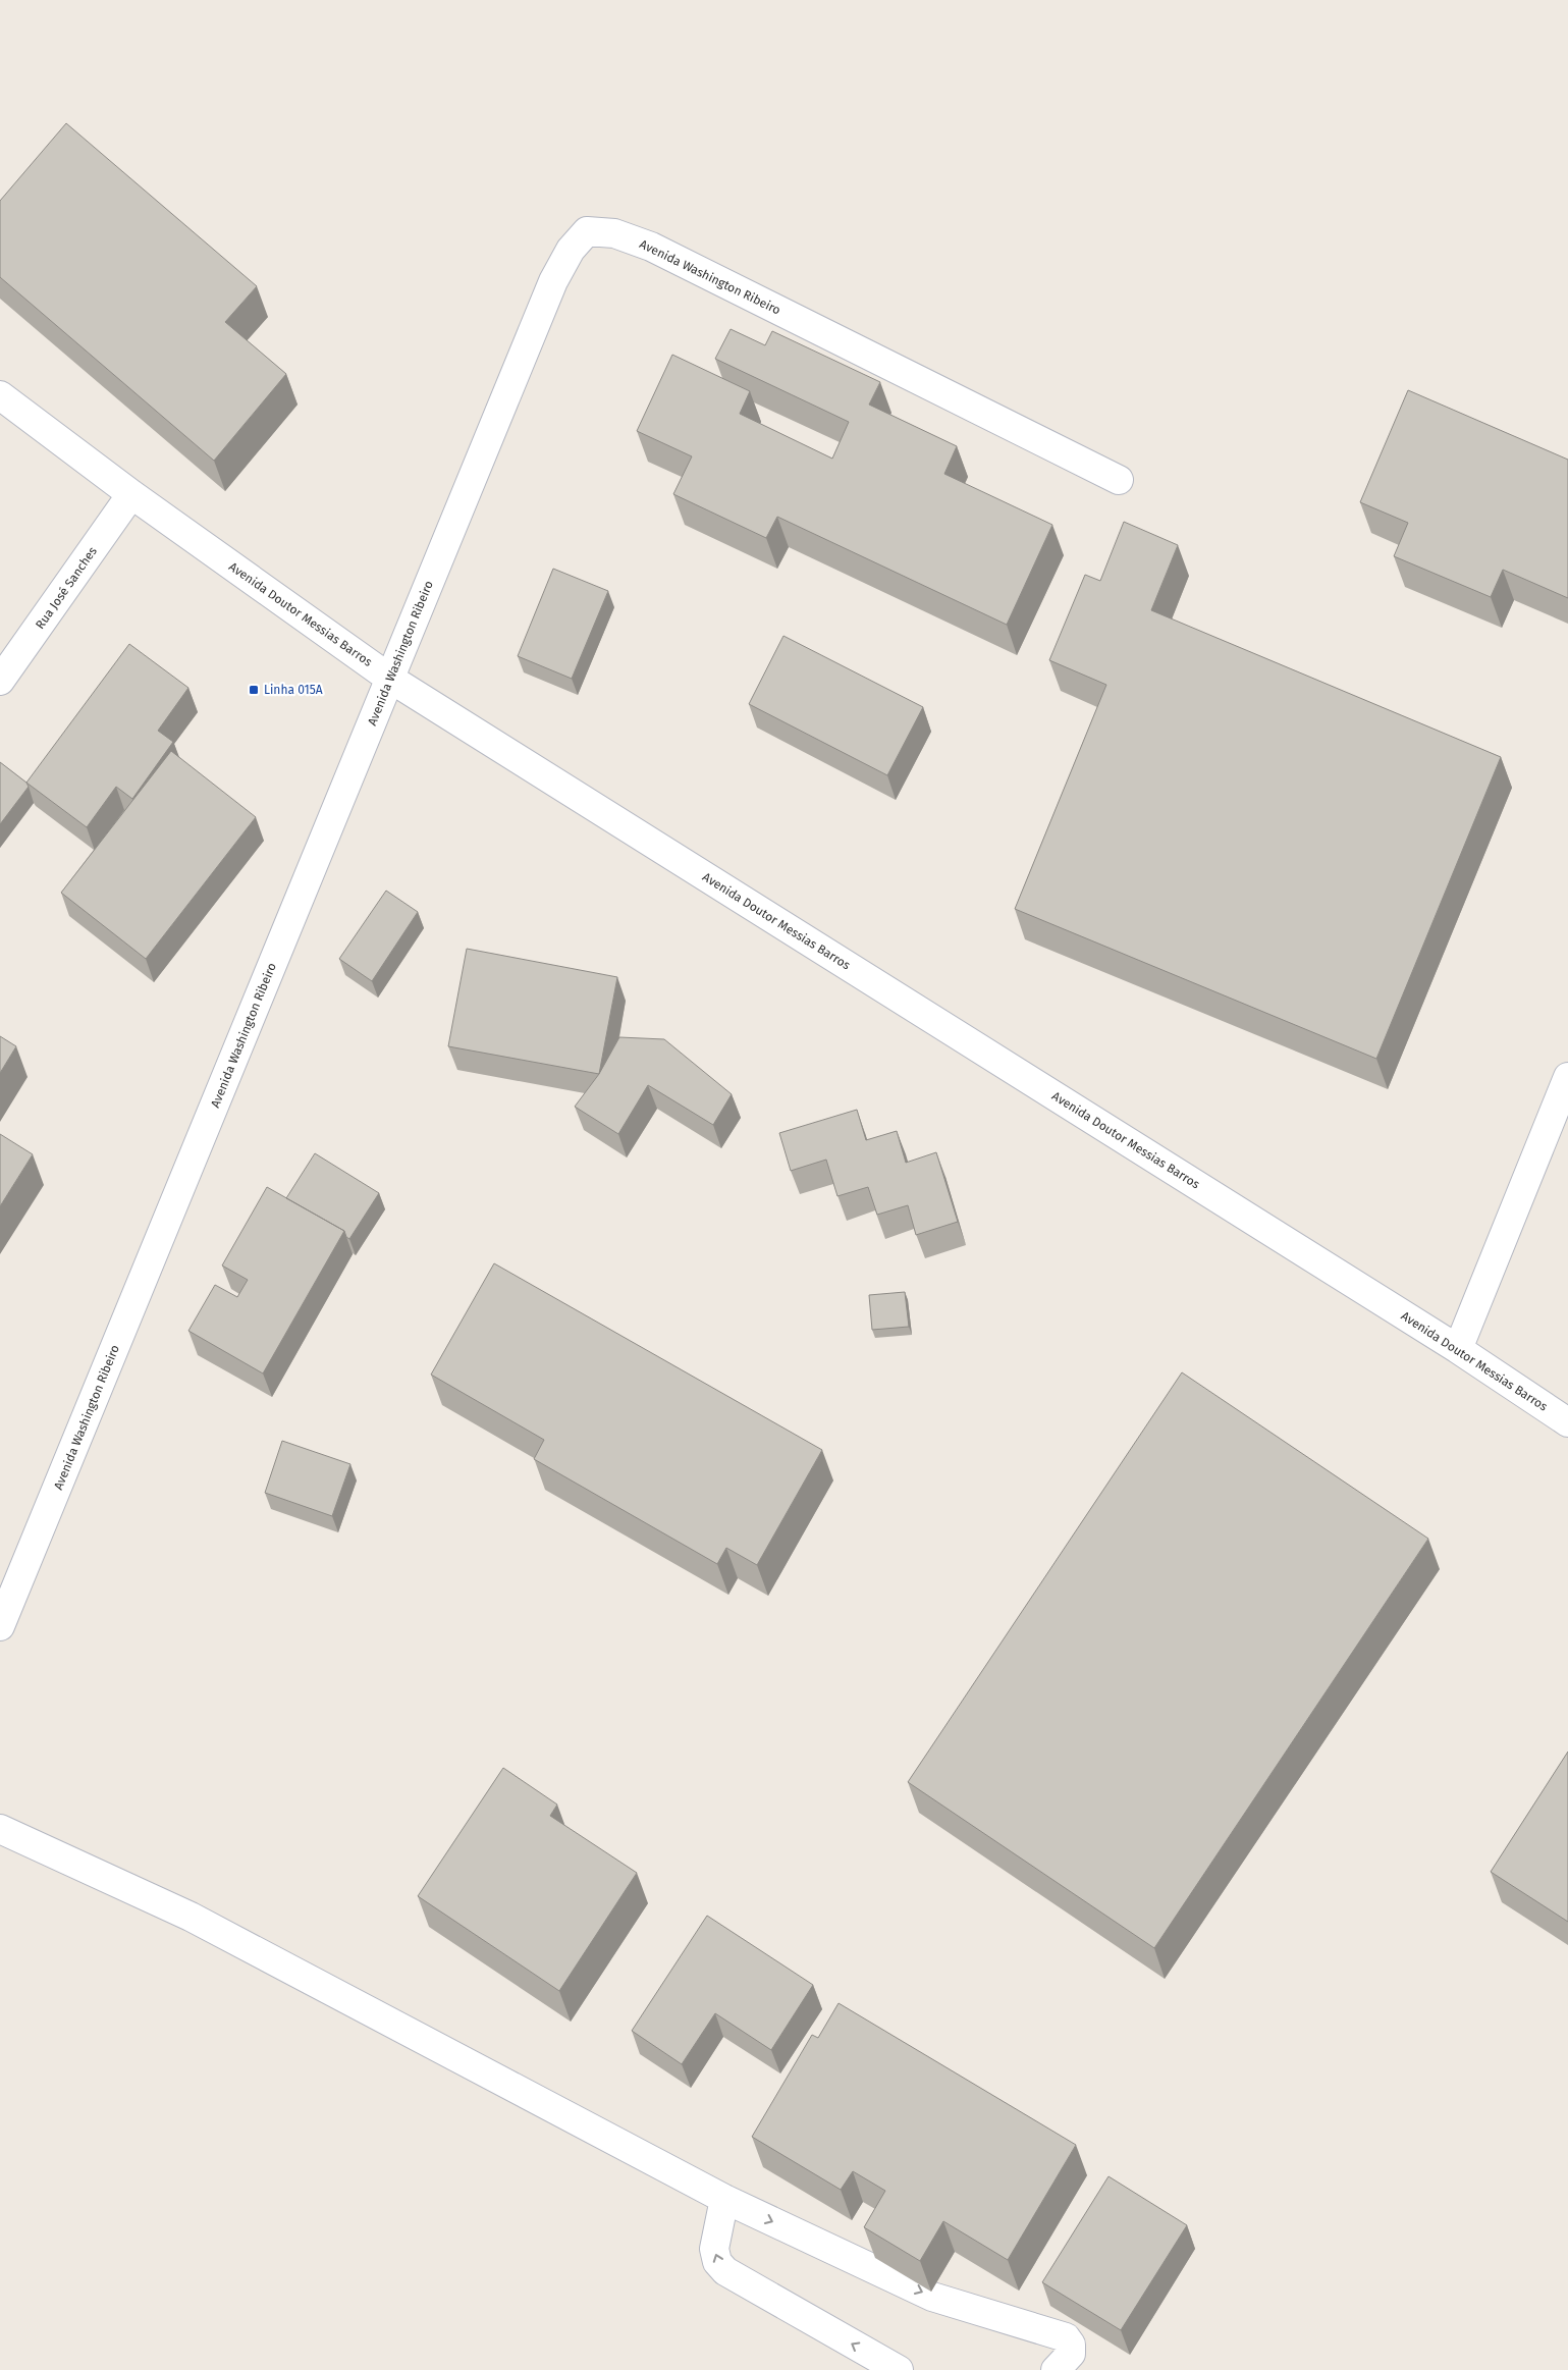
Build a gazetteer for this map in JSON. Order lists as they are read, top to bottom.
{
  "streets": {
    "street": ["Avenida Washington Ribeiro", "Rua José Sanches", "Avenida Doutor Messias Barros"]
  },
  "crossings": [
    ["Avenida Washington Ribeiro", "Avenida Doutor Messias Barros"],
    ["Rua José Sanches", "Avenida Doutor Messias Barros"]
  ],
  "places": {
    "transit": ["Linha 015A"]
  }
}
